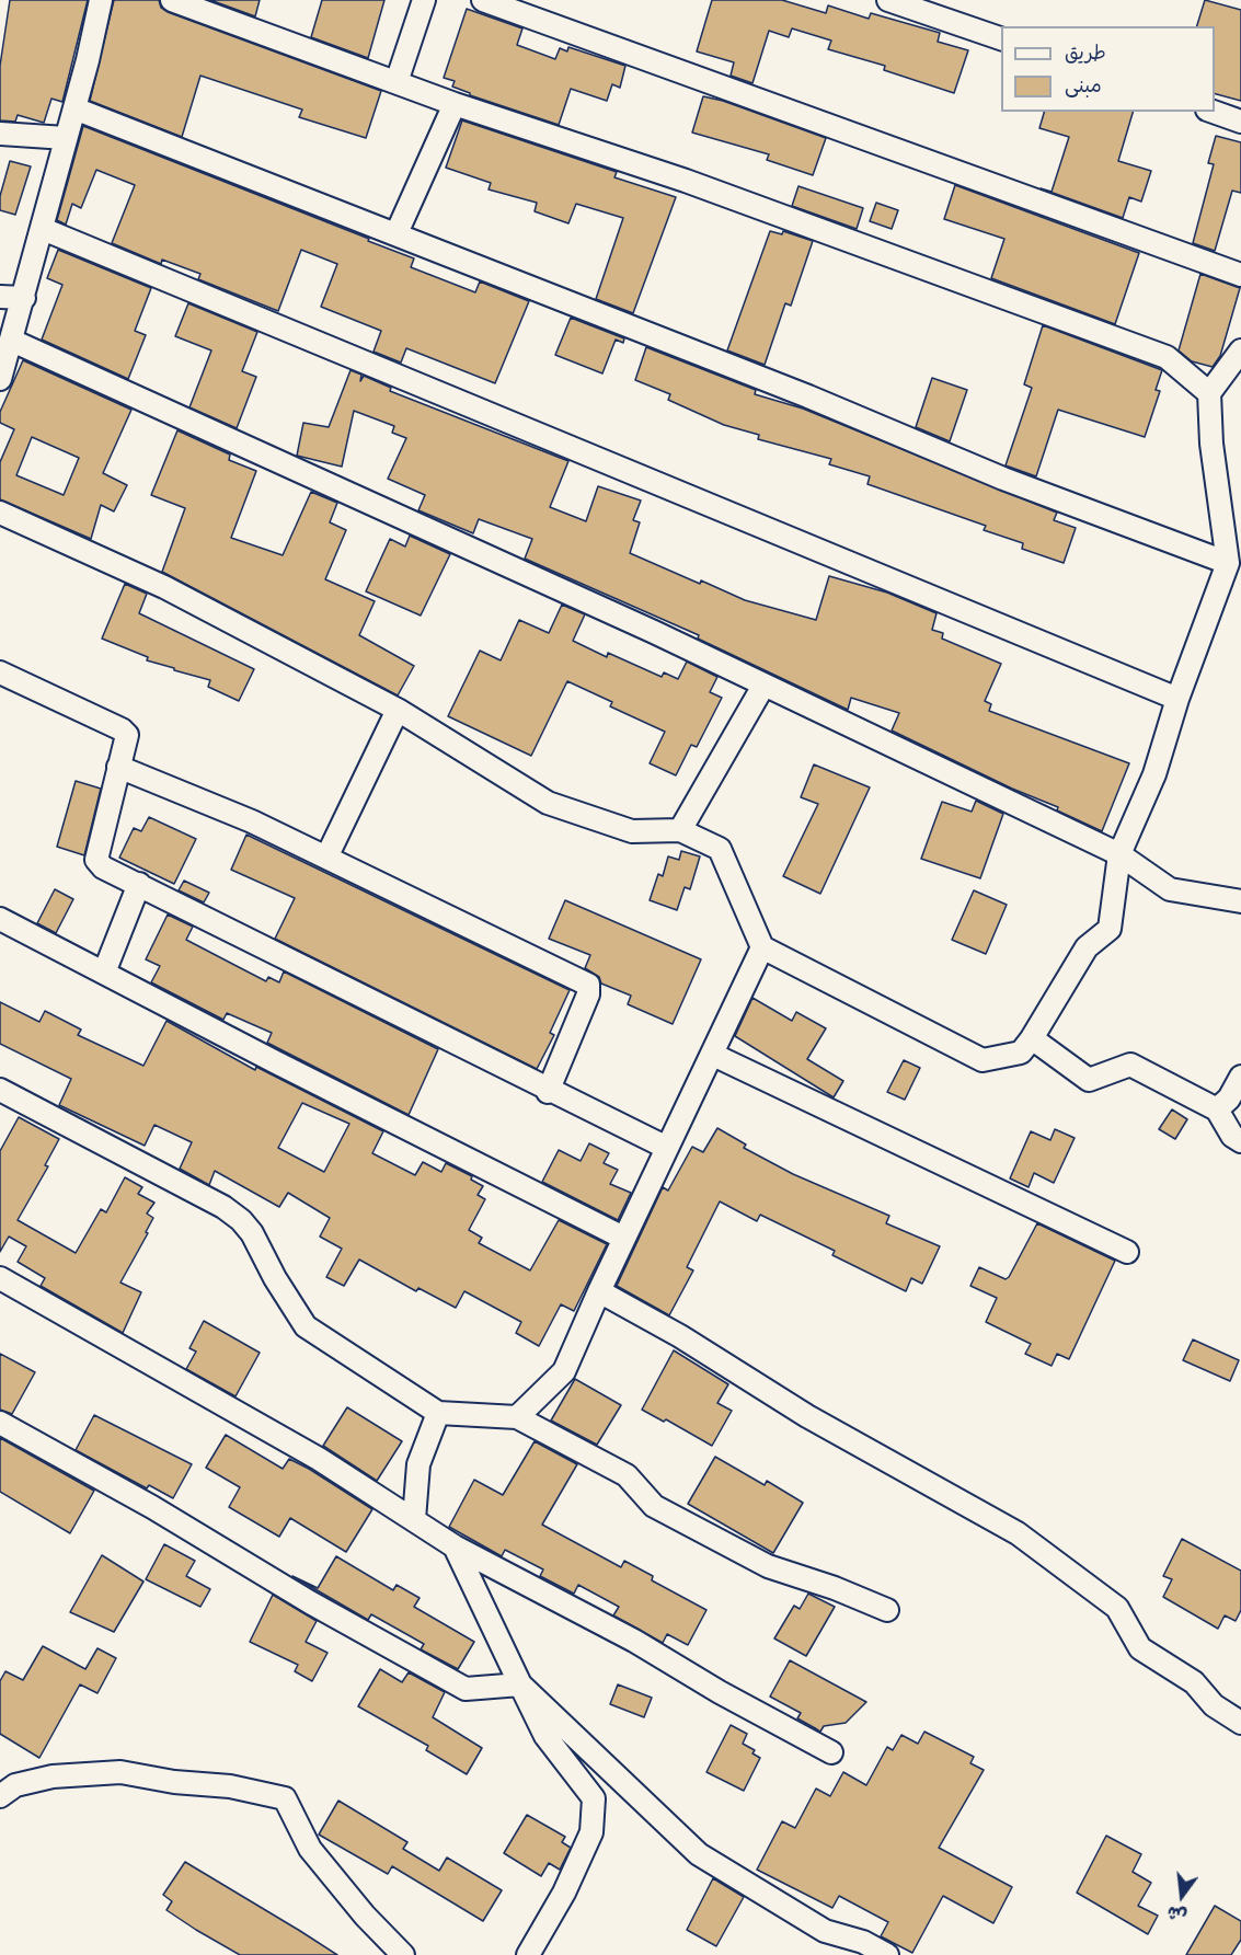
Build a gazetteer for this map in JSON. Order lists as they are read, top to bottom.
{
  "legend": ["طريق", "مبنى"],
  "north": "bottom"
}
